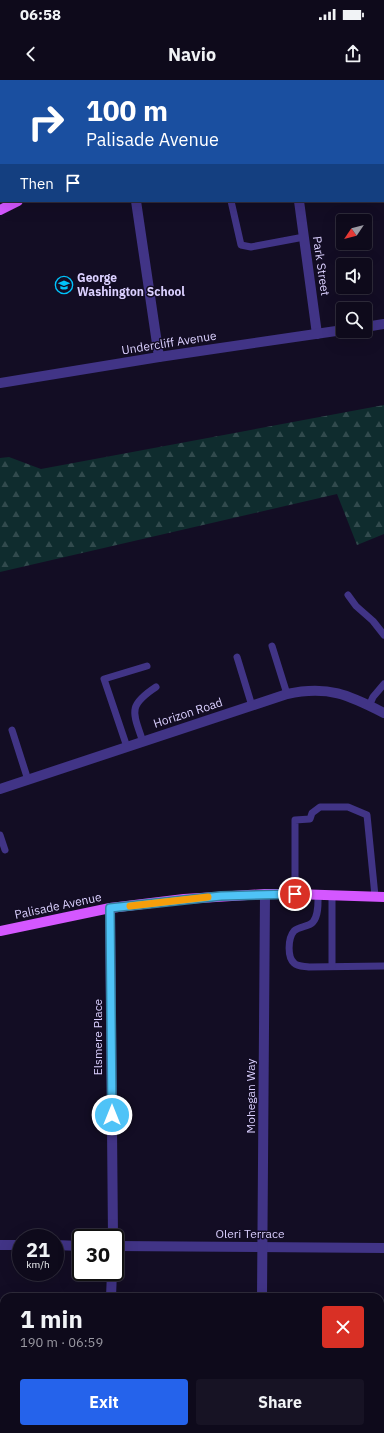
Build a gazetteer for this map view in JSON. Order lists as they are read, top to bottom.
{
  "streets": {
    "main road": ["Palisade Avenue"],
    "street": [
      "Park Street",
      "Undercliff Avenue",
      "Horizon Road",
      "Elsmere Place",
      "Mohegan Way",
      "Oleri Terrace"
    ]
  },
  "crossings": [
    ["Park Street", "Undercliff Avenue"],
    ["Palisade Avenue", "Elsmere Place"],
    ["Palisade Avenue", "Mohegan Way"],
    ["Mohegan Way", "Oleri Terrace"]
  ],
  "places": {
    "school or university": ["George Washington School"]
  },
  "north": "bottom left",
  "page": {
    "status": "06:58",
    "header": "Navio",
    "turn": ["100 m", "Palisade Avenue"],
    "then": "Then",
    "speed": "21 km/h",
    "limit": "30",
    "heading": ["1 min", "190 m · 06:59"],
    "buttons": ["Exit", "Share"]
  }
}
